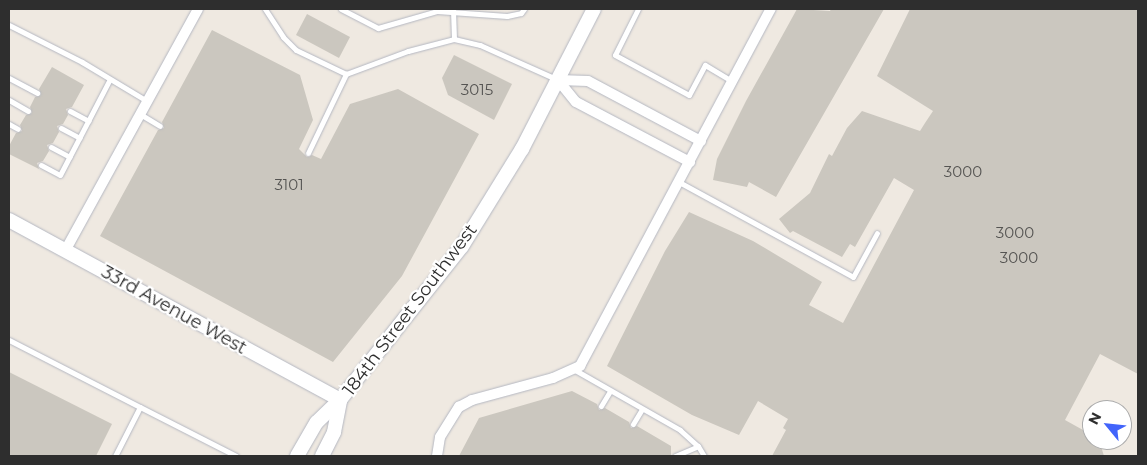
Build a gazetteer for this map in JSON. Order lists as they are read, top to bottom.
{
  "streets": {
    "main road": ["33rd Avenue West", "184th Street Southwest"]
  },
  "crossings": [
    ["33rd Avenue West", "184th Street Southwest"]
  ],
  "house_numbers": [
    "3015",
    "3000",
    "3101",
    "3000",
    "3000"
  ],
  "north": "top left"
}
